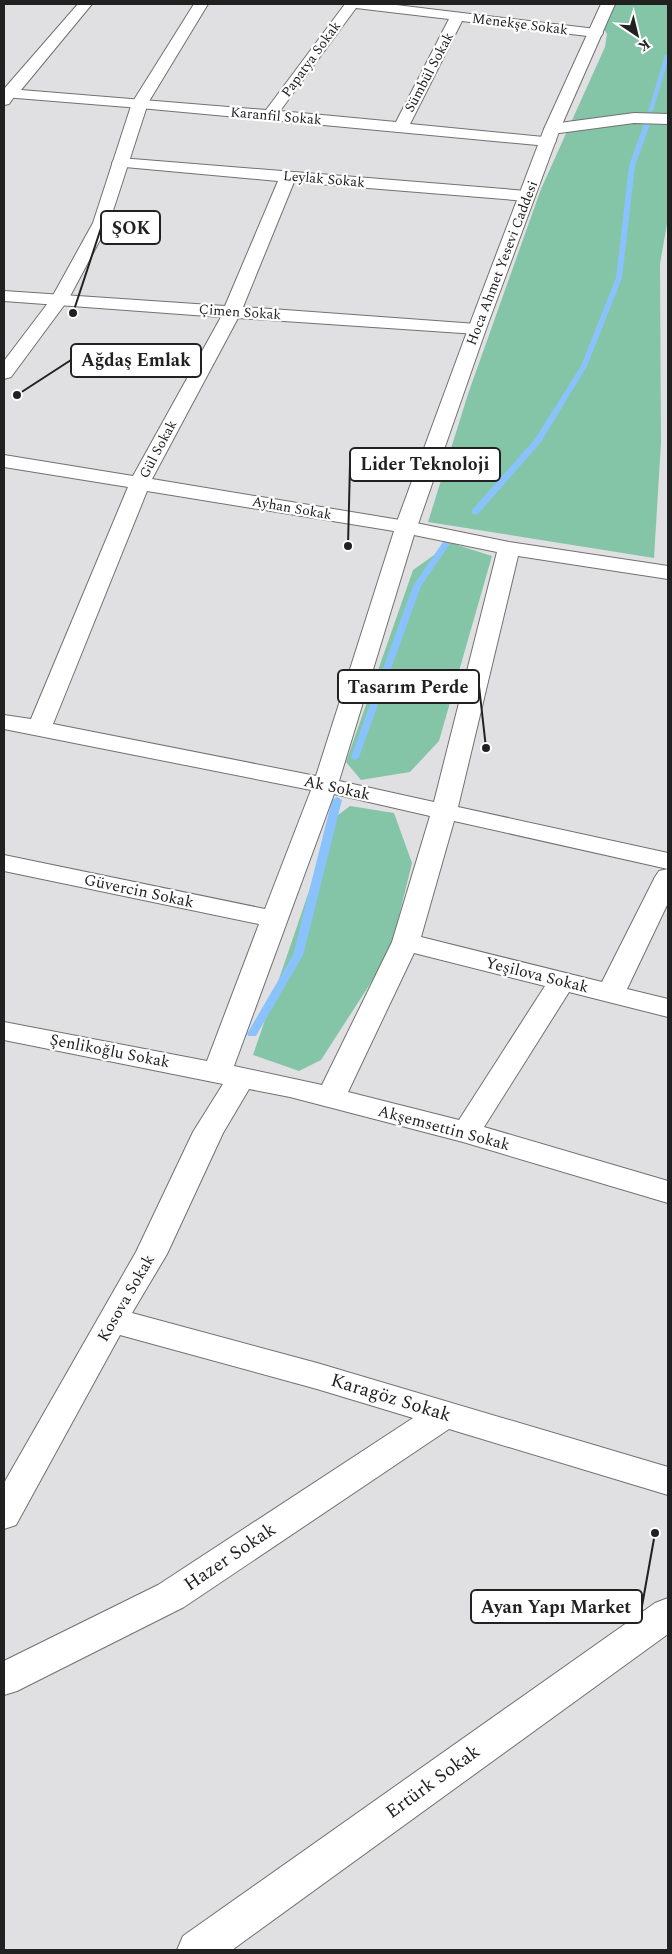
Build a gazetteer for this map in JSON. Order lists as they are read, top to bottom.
{
  "streets": {
    "street": [
      "Menekşe Sokak",
      "Papatya Sokak",
      "Sümbül Sokak",
      "Karanfil Sokak",
      "Leylak Sokak",
      "Hoca Ahmet Yesevi Caddesi",
      "Çimen Sokak",
      "Gül Sokak",
      "Ayhan Sokak",
      "Ak Sokak",
      "Güvercin Sokak",
      "Yeşilova Sokak",
      "Şenlikoğlu Sokak",
      "Akşemsettin Sokak",
      "Kosova Sokak",
      "Karagöz Sokak",
      "Hazer Sokak",
      "Ertürk Sokak"
    ]
  },
  "crossings": [
    ["Menekşe Sokak", "Papatya Sokak"],
    ["Menekşe Sokak", "Sümbül Sokak"],
    ["Menekşe Sokak", "Hoca Ahmet Yesevi Caddesi"],
    ["Papatya Sokak", "Karanfil Sokak"],
    ["Sümbül Sokak", "Karanfil Sokak"],
    ["Karanfil Sokak", "Hoca Ahmet Yesevi Caddesi"],
    ["Leylak Sokak", "Hoca Ahmet Yesevi Caddesi"],
    ["Leylak Sokak", "Gül Sokak"],
    ["Hoca Ahmet Yesevi Caddesi", "Çimen Sokak"],
    ["Hoca Ahmet Yesevi Caddesi", "Ayhan Sokak"],
    ["Hoca Ahmet Yesevi Caddesi", "Ak Sokak"],
    ["Hoca Ahmet Yesevi Caddesi", "Kosova Sokak"],
    ["Çimen Sokak", "Gül Sokak"],
    ["Gül Sokak", "Ayhan Sokak"],
    ["Gül Sokak", "Ak Sokak"],
    ["Ak Sokak", "Kosova Sokak"],
    ["Güvercin Sokak", "Kosova Sokak"],
    ["Şenlikoğlu Sokak", "Akşemsettin Sokak"],
    ["Şenlikoğlu Sokak", "Kosova Sokak"],
    ["Akşemsettin Sokak", "Kosova Sokak"],
    ["Kosova Sokak", "Karagöz Sokak"],
    ["Karagöz Sokak", "Hazer Sokak"]
  ],
  "places": [
    "ŞOK",
    "Ağdaş Emlak",
    "Lider Teknoloji",
    "Tasarım Perde",
    "Ayan Yapı Market"
  ],
  "north": "bottom right"
}
